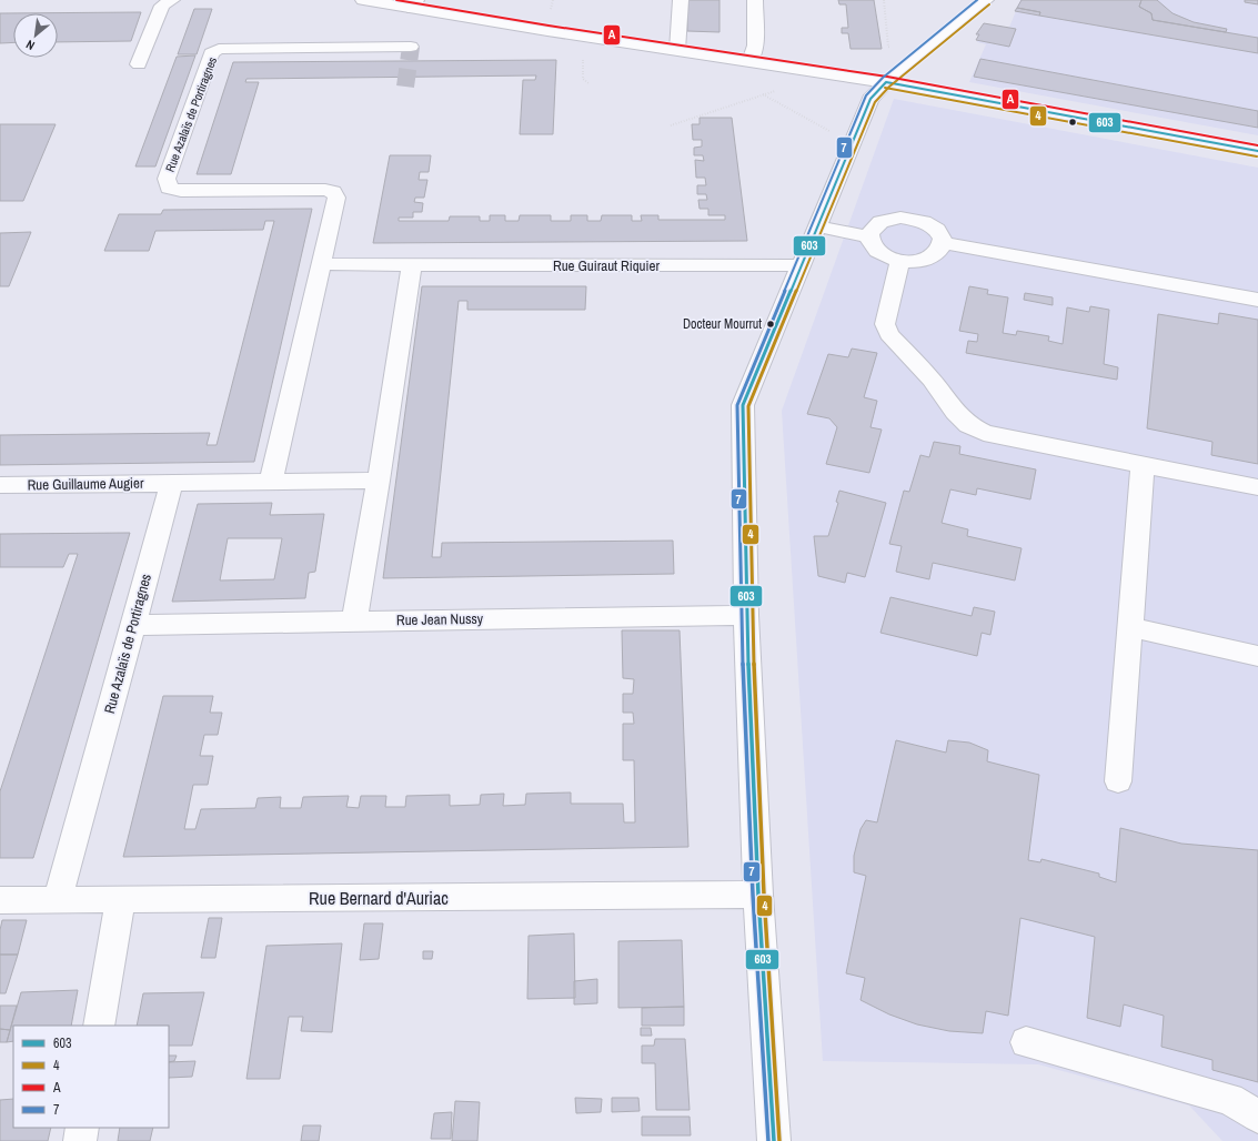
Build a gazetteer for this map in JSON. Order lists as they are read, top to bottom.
{
  "streets": {
    "street": [
      "Rue Azalaïs de Portiragnes",
      "Rue Guiraut Riquier",
      "Rue Guillaume Augier",
      "Rue Jean Nussy",
      "Rue Bernard d'Auriac"
    ]
  },
  "crossings": [
    ["Rue Azalaïs de Portiragnes", "Rue Guillaume Augier"],
    ["Rue Azalaïs de Portiragnes", "Rue Jean Nussy"],
    ["Rue Azalaïs de Portiragnes", "Rue Bernard d'Auriac"]
  ],
  "places": ["Docteur Mourrut"],
  "lines": [
    "transit line A",
    "transit line 7",
    "transit line 4",
    "transit line 603"
  ],
  "legend": [
    "603",
    "4",
    "A",
    "7"
  ],
  "north": "bottom left"
}
